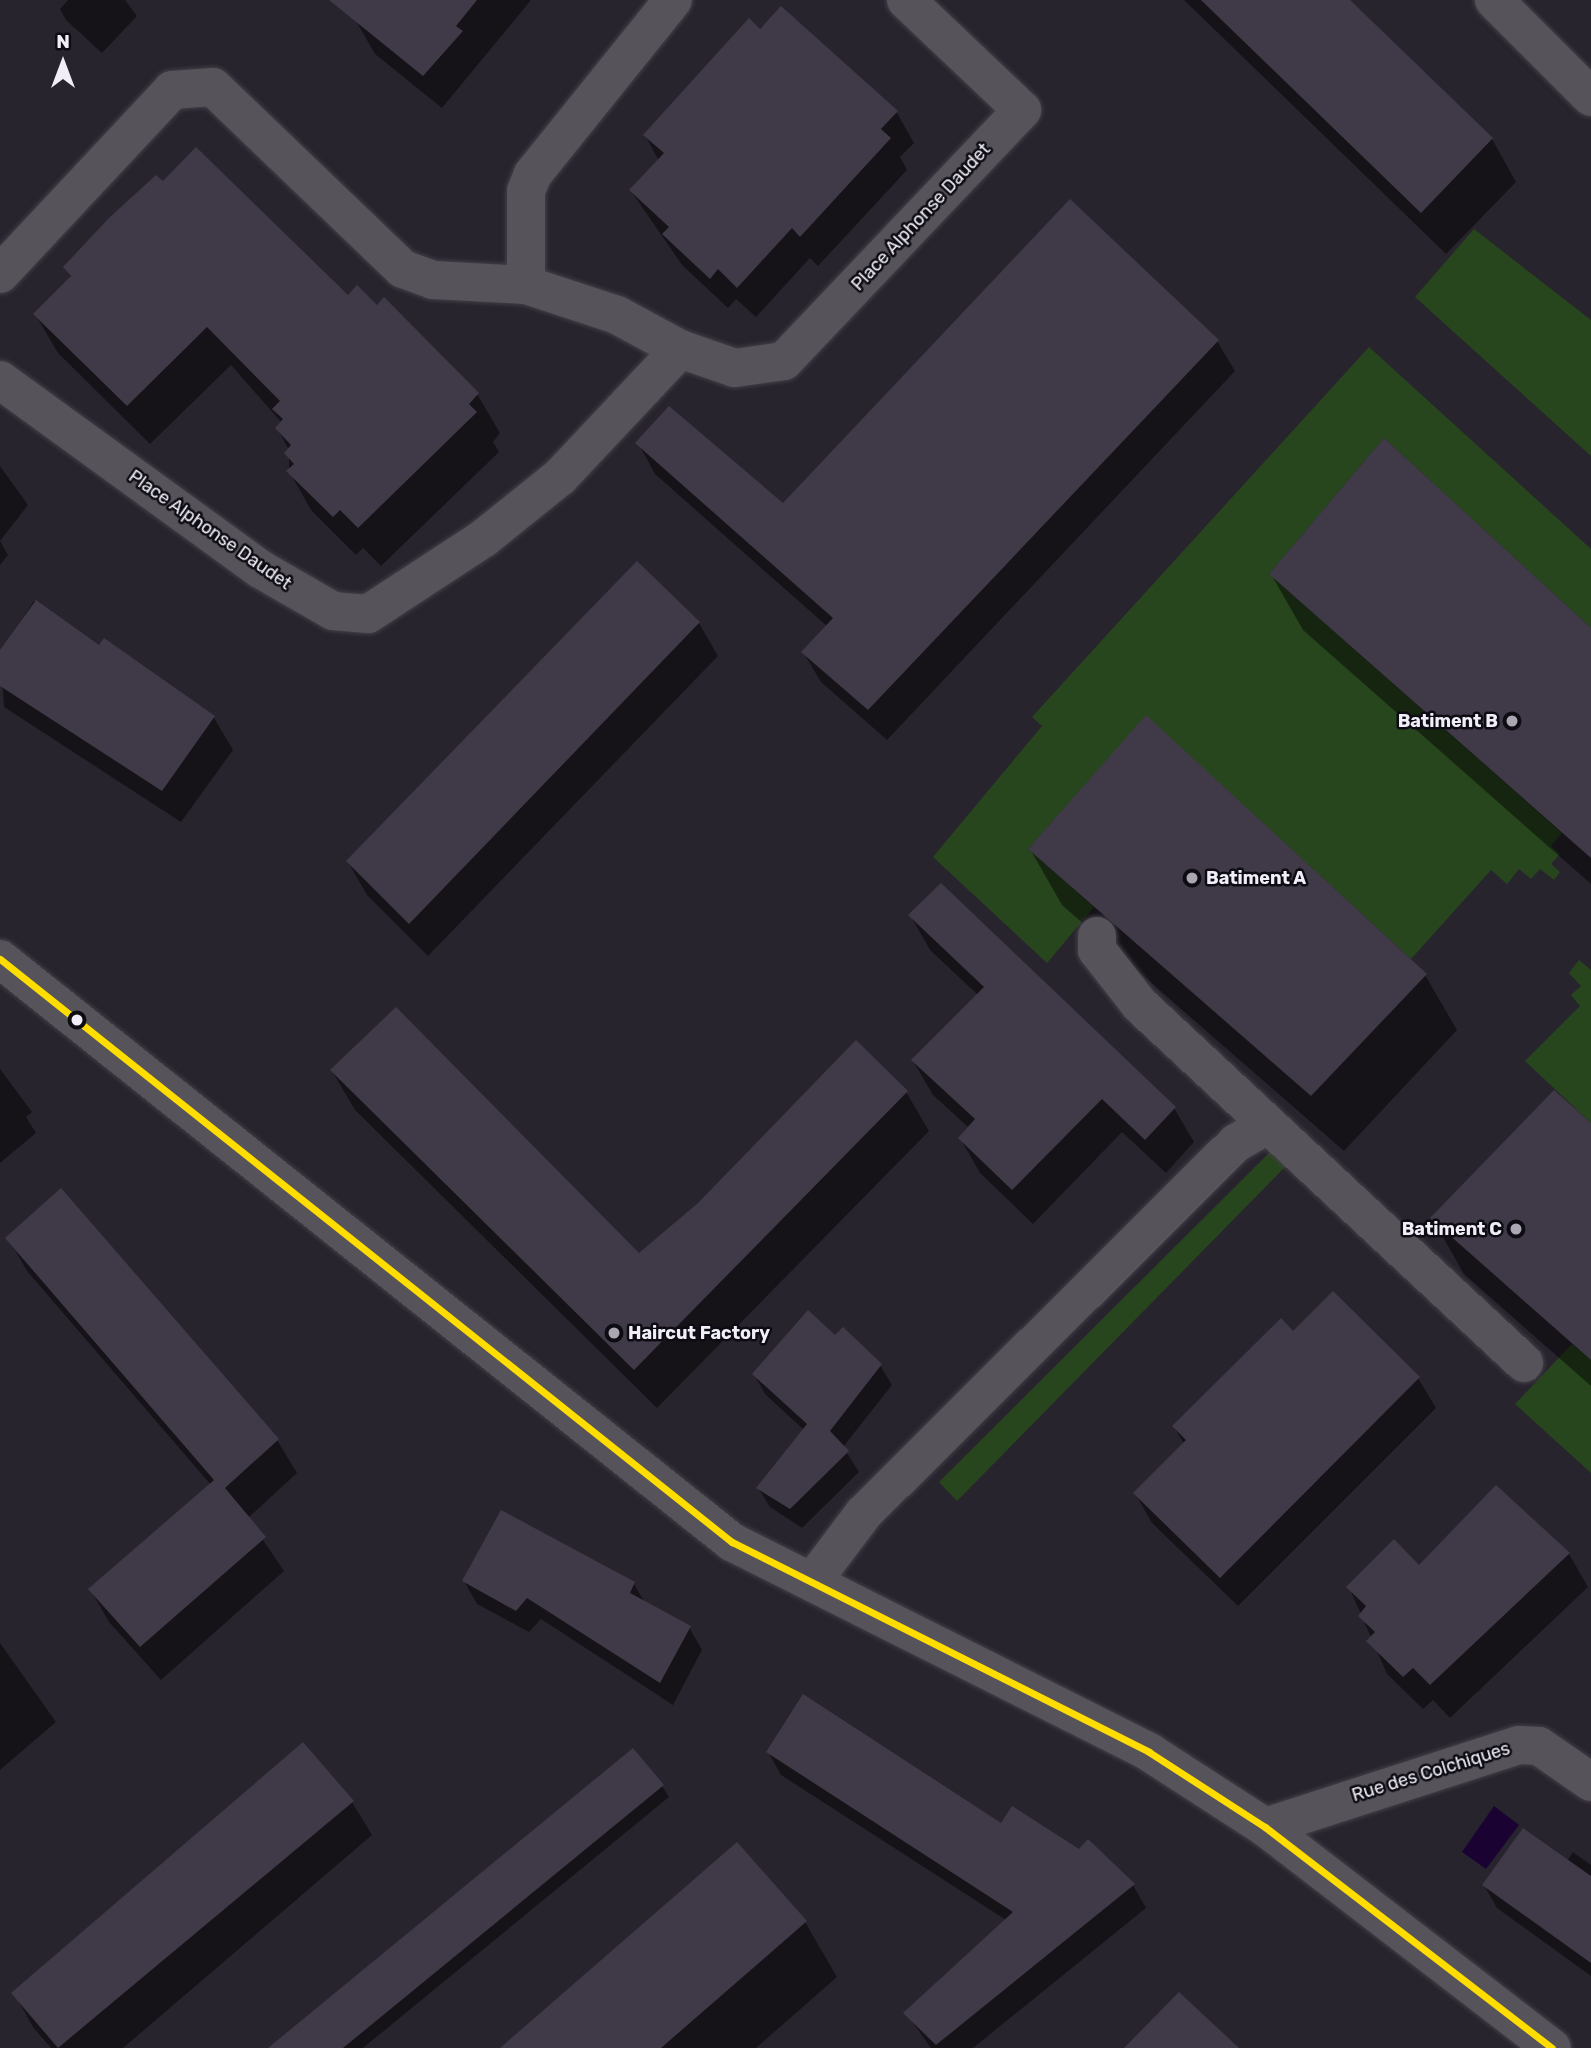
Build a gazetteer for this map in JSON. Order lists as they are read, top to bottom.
{
  "streets": {
    "street": ["Place Alphonse Daudet", "Rue des Colchiques"]
  },
  "places": [
    "Batiment B",
    "Batiment A",
    "Batiment C",
    "Haircut Factory"
  ],
  "north": "top"
}
